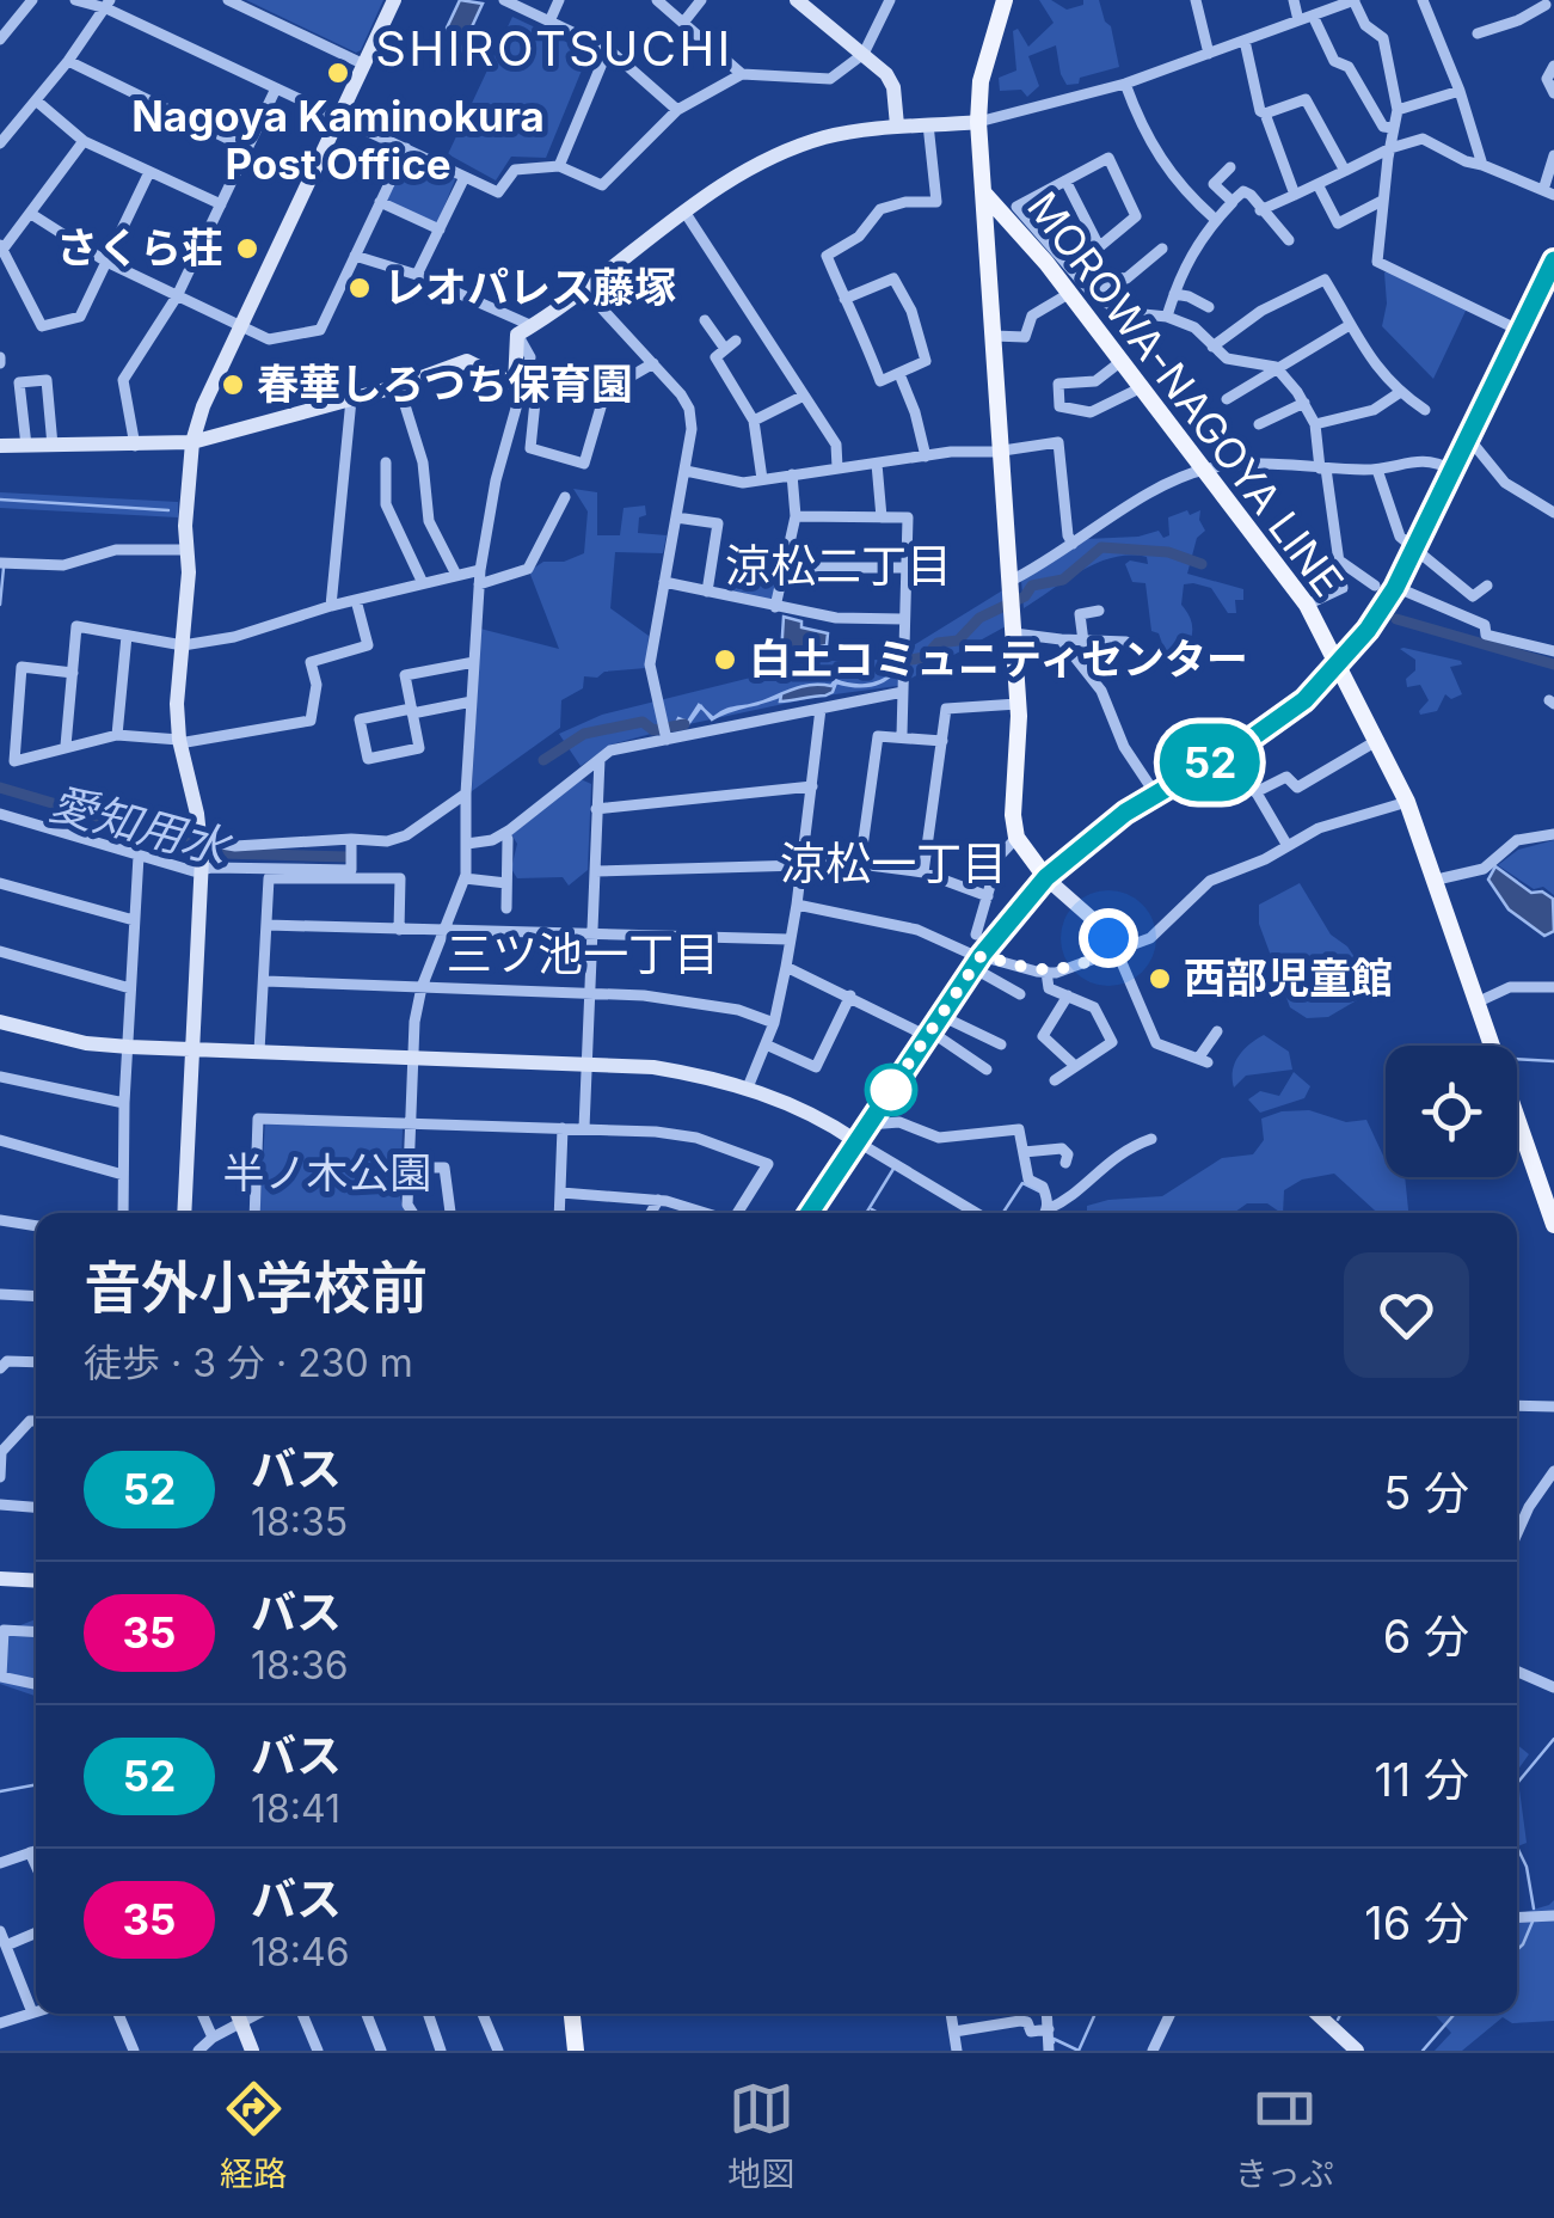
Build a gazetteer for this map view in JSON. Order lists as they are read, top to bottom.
{
  "streets": {
    "main road": ["MOROWA-NAGOYA LINE"]
  },
  "districts": [
    "SHIROTSUCHI",
    "涼松二丁目",
    "涼松一丁目",
    "三ツ池一丁目"
  ],
  "water": ["愛知用水"],
  "parks": ["半ノ木公園"],
  "places": [
    "Nagoya Kaminokura Post Office",
    "さくら荘",
    "レオパレス藤塚",
    "春華しろつち保育園",
    "白土コミュニティセンター",
    "西部児童館"
  ],
  "lines": ["bus line 52"],
  "page": {
    "on_map": "52",
    "heading": ["音外小学校前", "徒歩 · 3 分 · 230 m"],
    "list": [
      {
        "mark": "52",
        "name": "バス",
        "note": "18:35",
        "value": "5 分"
      },
      {
        "mark": "35",
        "name": "バス",
        "note": "18:36",
        "value": "6 分"
      },
      {
        "mark": "52",
        "name": "バス",
        "note": "18:41",
        "value": "11 分"
      },
      {
        "mark": "35",
        "name": "バス",
        "note": "18:46",
        "value": "16 分"
      }
    ],
    "tabs": ["経路", "地図", "きっぷ"]
  }
}
